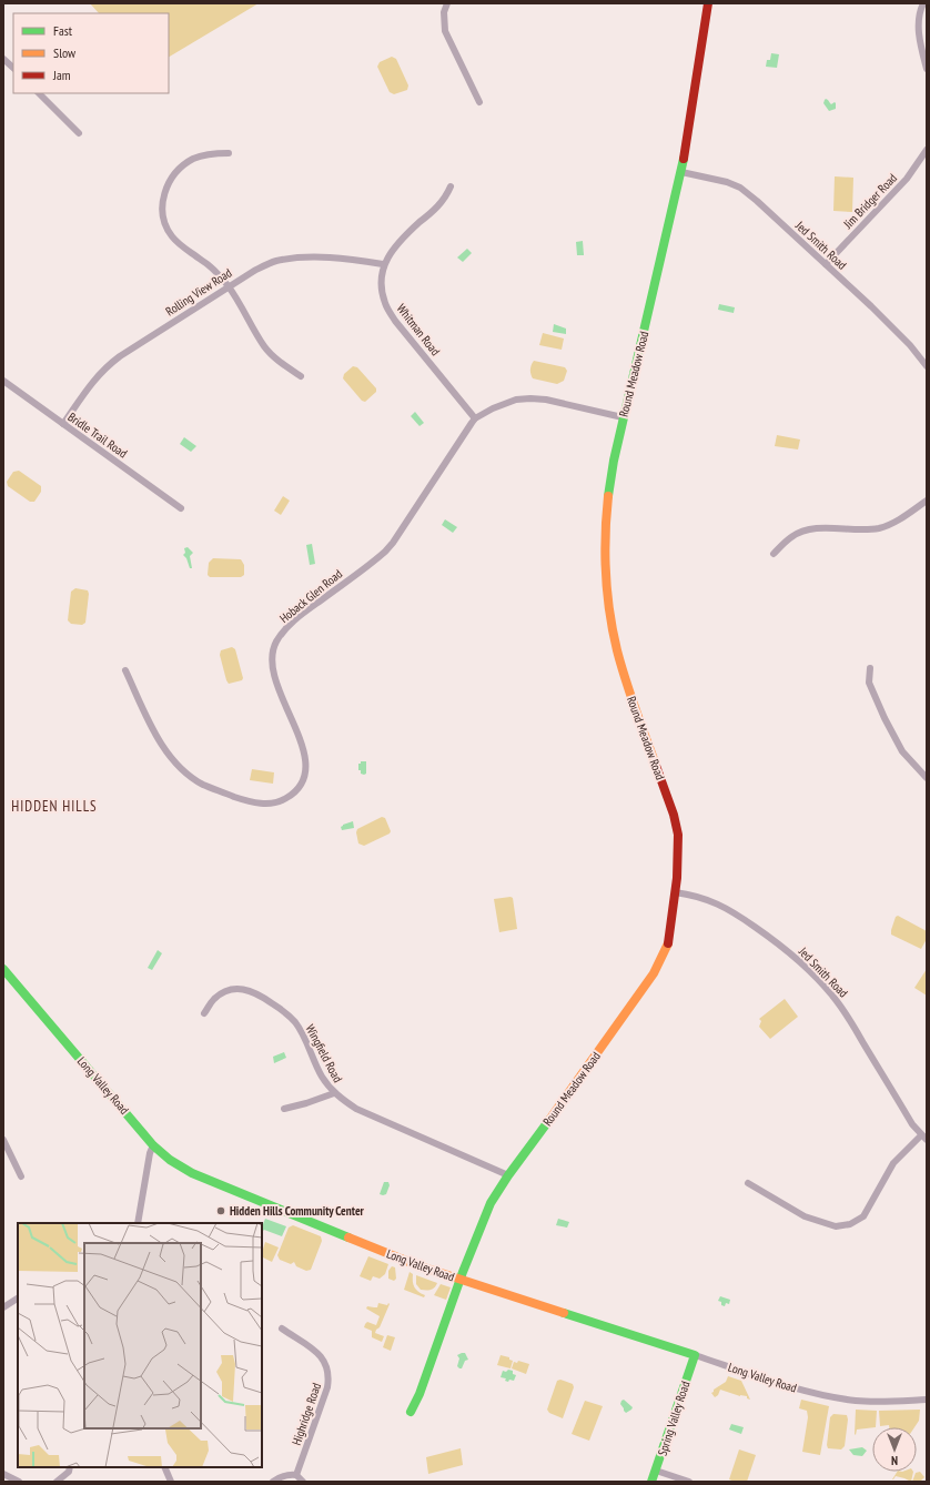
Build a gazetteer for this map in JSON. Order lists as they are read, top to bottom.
{
  "streets": {
    "street": [
      "Jim Bridger Road",
      "Jed Smith Road",
      "Rolling View Road",
      "Whitman Road",
      "Round Meadow Road",
      "Bridle Trail Road",
      "Hoback Glen Road",
      "Wingfield Road",
      "Long Valley Road",
      "Highridge Road",
      "Spring Valley Road"
    ]
  },
  "crossings": [
    ["Jim Bridger Road", "Jed Smith Road"],
    ["Jed Smith Road", "Round Meadow Road"],
    ["Rolling View Road", "Whitman Road"],
    ["Rolling View Road", "Bridle Trail Road"],
    ["Whitman Road", "Hoback Glen Road"],
    ["Round Meadow Road", "Hoback Glen Road"],
    ["Round Meadow Road", "Wingfield Road"],
    ["Round Meadow Road", "Long Valley Road"],
    ["Long Valley Road", "Spring Valley Road"]
  ],
  "districts": ["HIDDEN HILLS"],
  "places": ["Hidden Hills Community Center"],
  "legend": ["Fast", "Slow", "Jam"],
  "north": "bottom"
}
